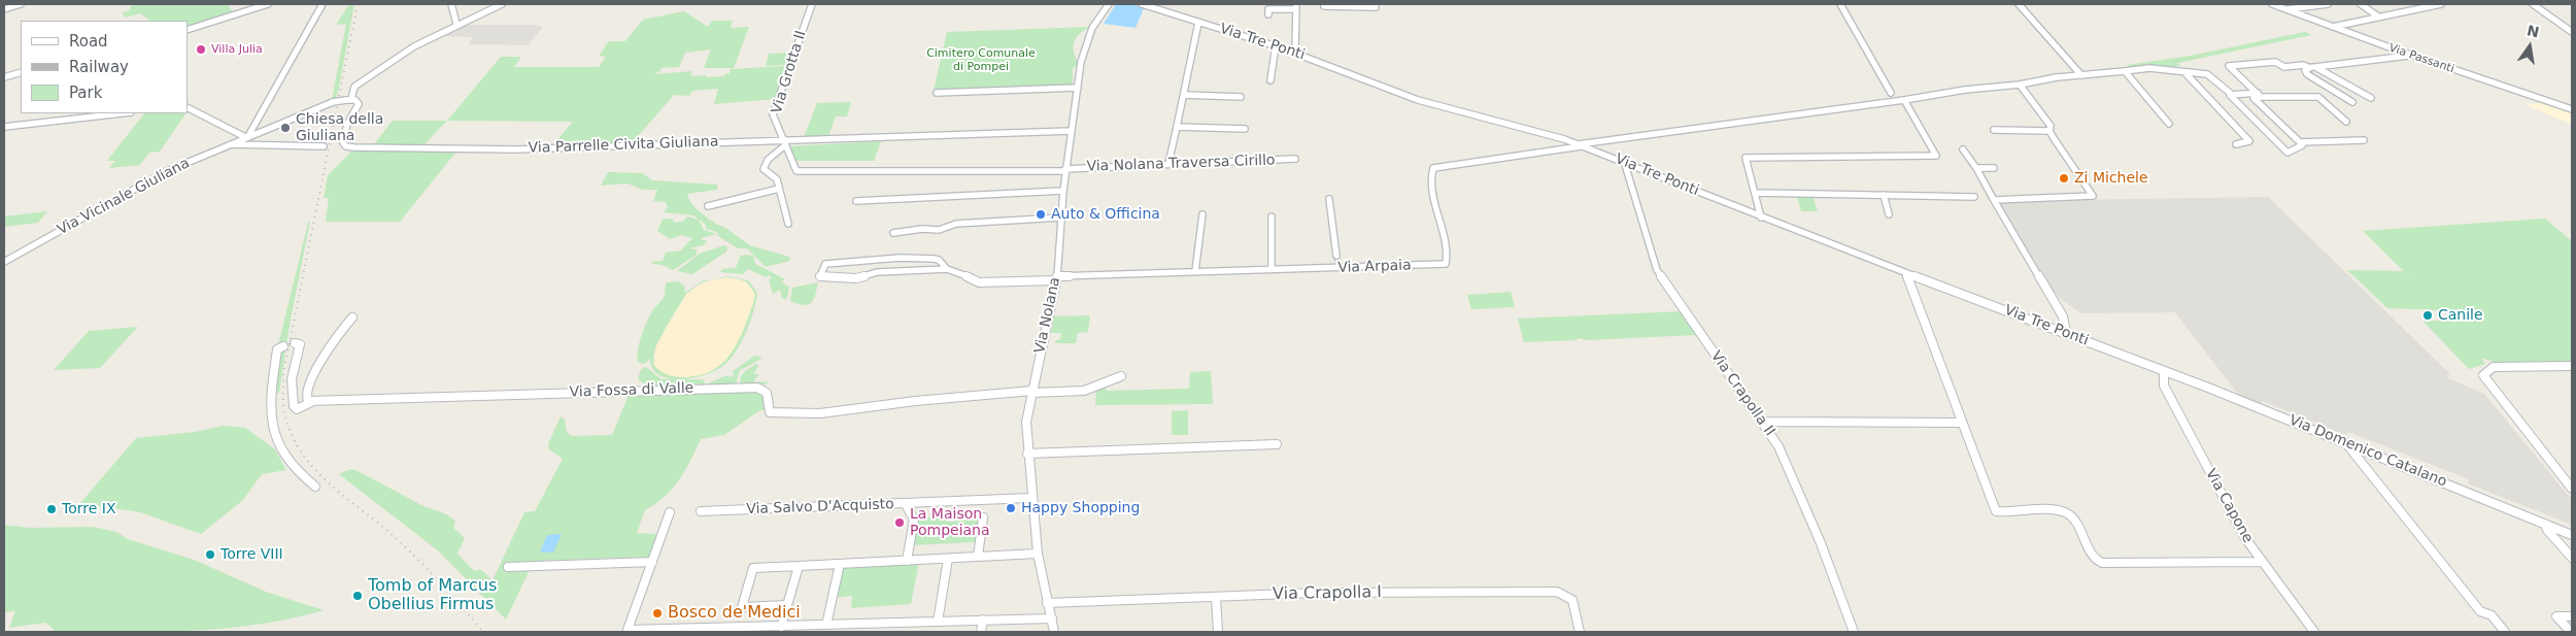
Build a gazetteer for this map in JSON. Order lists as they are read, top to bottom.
{
  "streets": {
    "street": [
      "Via Tre Ponti",
      "Via Passanti",
      "Via Grotta II",
      "Via Parrelle Civita Giuliana",
      "Via Nolana Traversa Cirillo",
      "Via Vicinale Giuliana",
      "Via Arpaia",
      "Via Nolana",
      "Via Fossa di Valle",
      "Via Crapolla II",
      "Via Domenico Catalano",
      "Via Capone",
      "Via Salvo D'Acquisto",
      "Via Crapolla I"
    ]
  },
  "crossings": [
    ["Via Tre Ponti", "Via Arpaia"],
    ["Via Tre Ponti", "Via Crapolla II"],
    ["Via Tre Ponti", "Via Domenico Catalano"],
    ["Via Tre Ponti", "Via Capone"],
    ["Via Grotta II", "Via Parrelle Civita Giuliana"],
    ["Via Grotta II", "Via Nolana Traversa Cirillo"],
    ["Via Grotta II", "Via Nolana"],
    ["Via Parrelle Civita Giuliana", "Via Nolana"],
    ["Via Nolana Traversa Cirillo", "Via Nolana"],
    ["Via Arpaia", "Via Nolana"],
    ["Via Nolana", "Via Fossa di Valle"],
    ["Via Nolana", "Via Salvo D'Acquisto"],
    ["Via Nolana", "Via Crapolla I"],
    ["Via Domenico Catalano", "Via Capone"]
  ],
  "parks": ["Cimitero Comunale di Pompei"],
  "places": [
    "Villa Julia",
    "Chiesa della Giuliana",
    "Zi Michele",
    "Auto & Officina",
    "Canile",
    "Happy Shopping",
    "Torre IX",
    "La Maison Pompeiana",
    "Torre VIII",
    "Tomb of Marcus Obellius Firmus",
    "Bosco de'Medici"
  ],
  "legend": ["Road", "Railway", "Park"],
  "north": "top"
}
